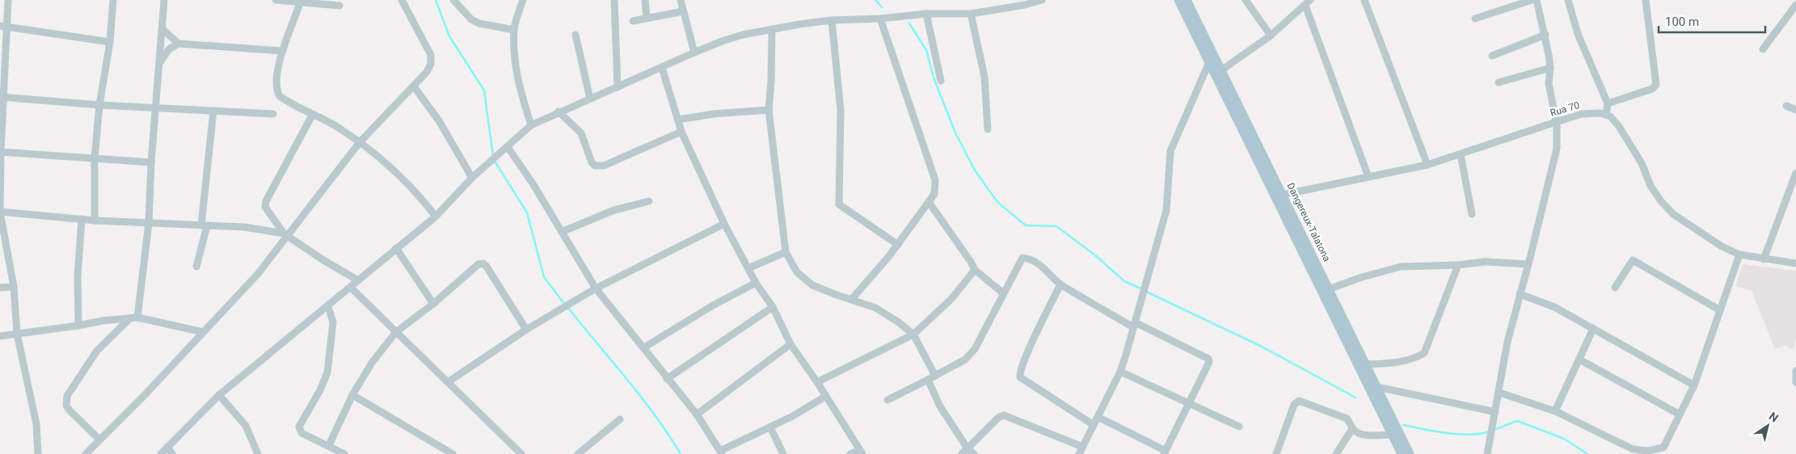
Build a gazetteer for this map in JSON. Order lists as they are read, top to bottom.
{
  "streets": {
    "main road": ["Dangereux-Talatona"],
    "street": ["Rua 70"]
  },
  "crossings": [
    ["Rua 70", "Dangereux-Talatona"]
  ],
  "scale_bar": "100 m",
  "north": "top right"
}
